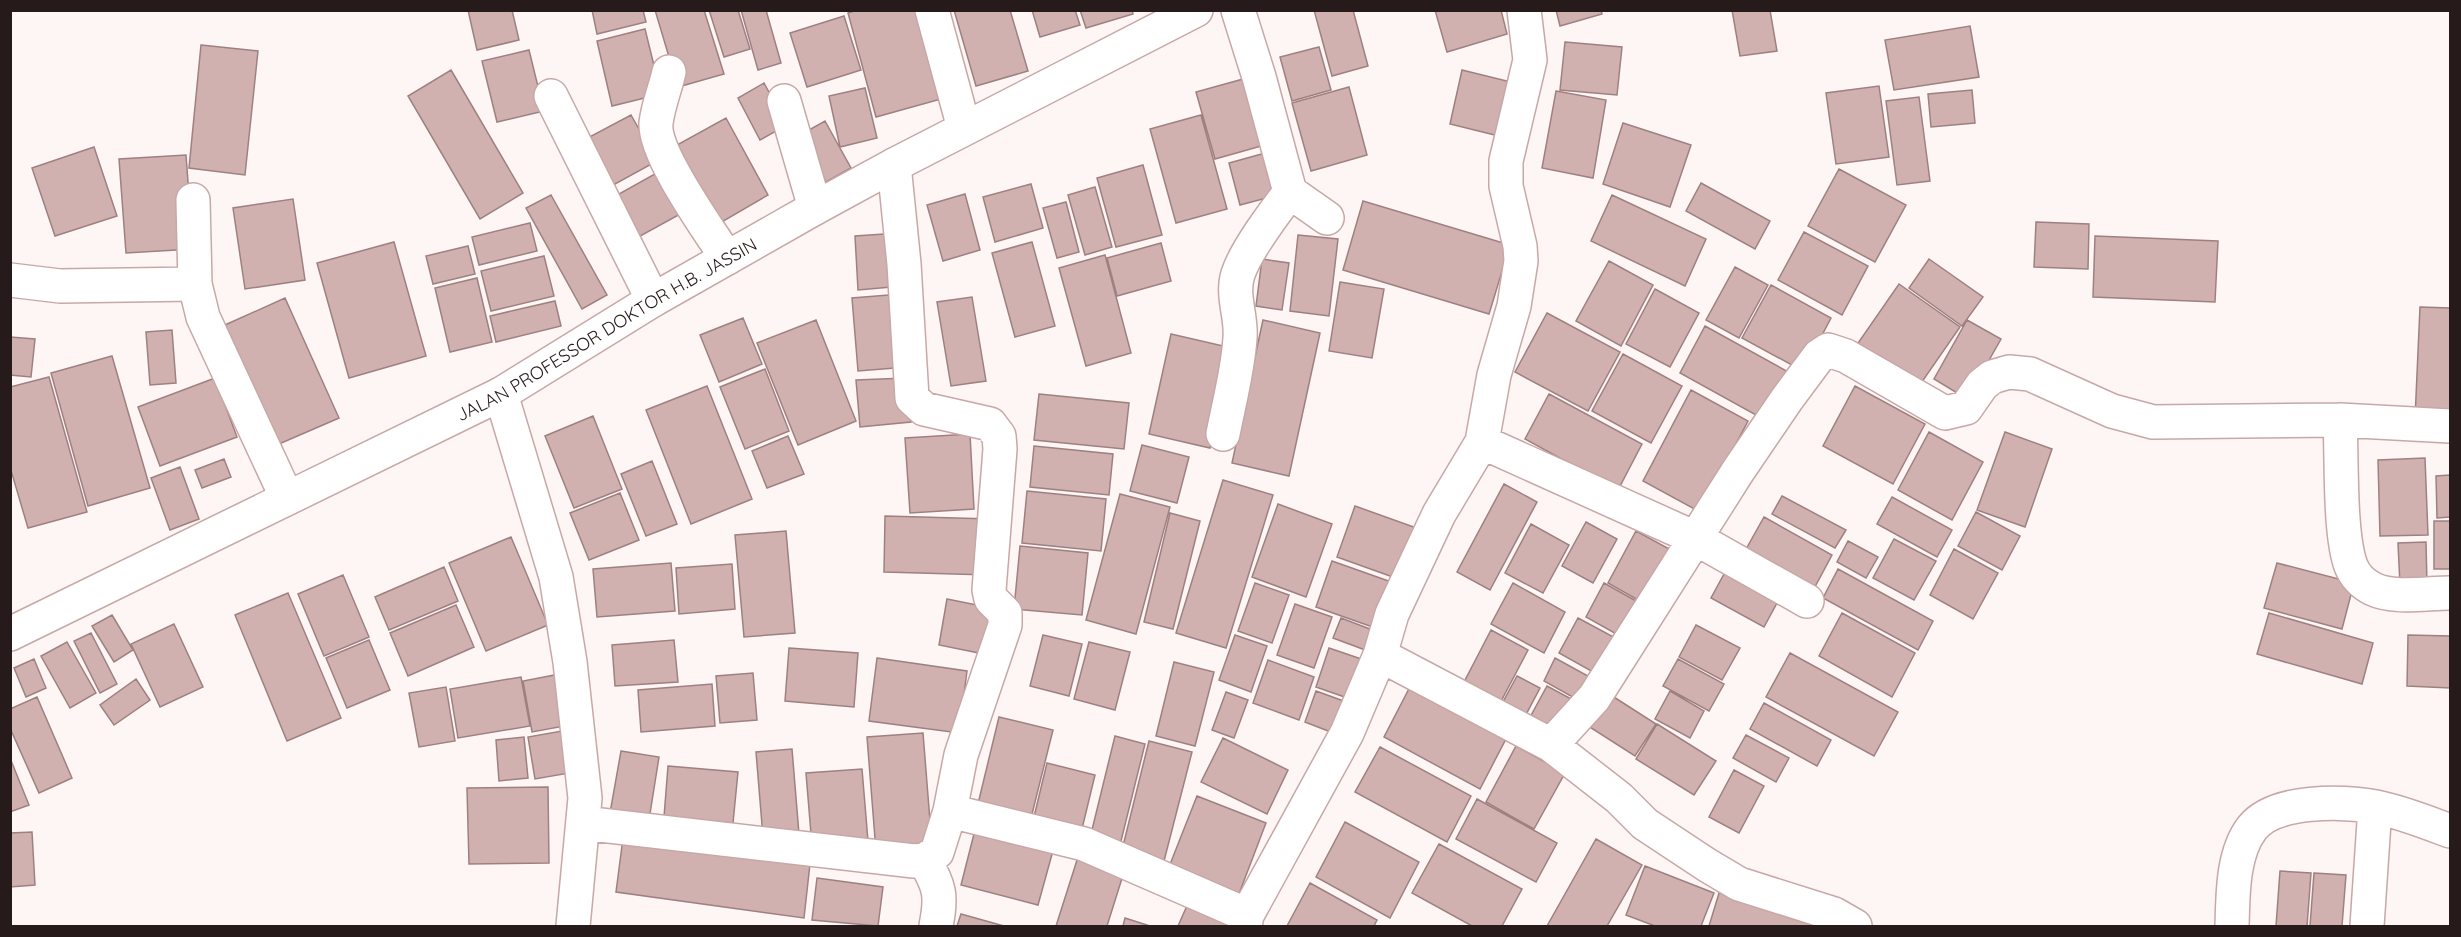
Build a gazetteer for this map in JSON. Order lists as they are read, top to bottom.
{
  "streets": {
    "main road": ["JALAN PROFESSOR DOKTOR H.B. JASSIN"]
  }
}
